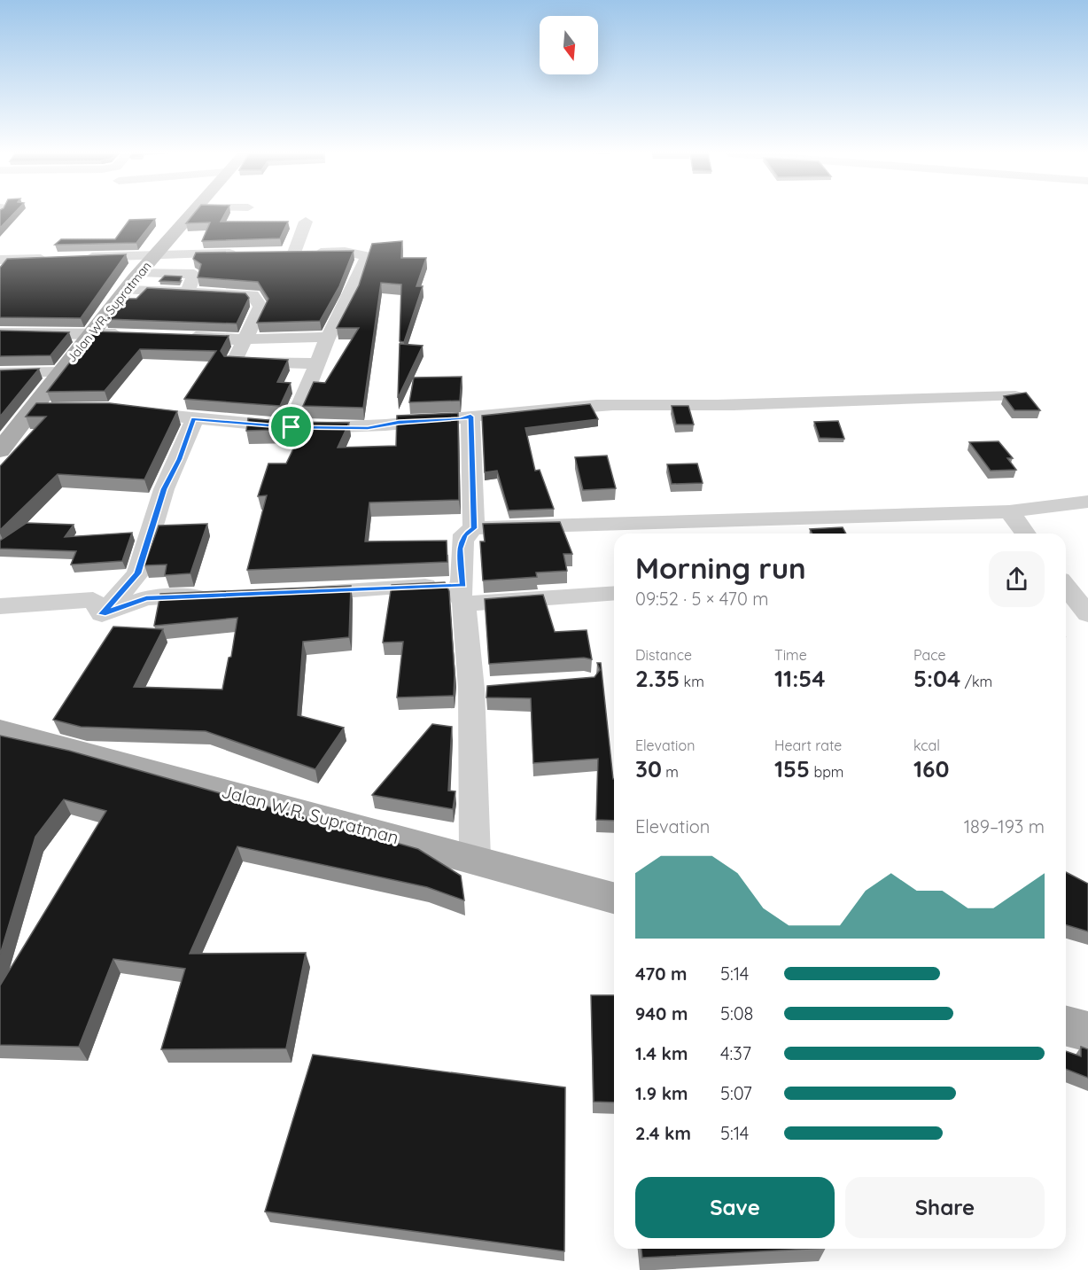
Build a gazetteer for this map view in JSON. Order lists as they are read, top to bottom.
{
  "streets": {
    "main road": ["Jalan WR. Supratman", "Jalan W.R. Supratman"]
  },
  "north": "bottom",
  "page": {
    "heading": ["Morning run", "09:52 · 5 × 470 m"],
    "stats": [
      ["Distance", "2.35 km"],
      ["Time", "11:54"],
      ["Pace", "5:04 /km"],
      ["Elevation", "30 m"],
      ["Heart rate", "155 bpm"],
      ["kcal", "160"]
    ],
    "chart": ["Elevation", "189–193 m"],
    "list": [
      {
        "name": "470 m",
        "note": "5:14"
      },
      {
        "name": "940 m",
        "note": "5:08"
      },
      {
        "name": "1.4 km",
        "note": "4:37"
      },
      {
        "name": "1.9 km",
        "note": "5:07"
      },
      {
        "name": "2.4 km",
        "note": "5:14"
      }
    ],
    "buttons": ["Save", "Share"]
  }
}
